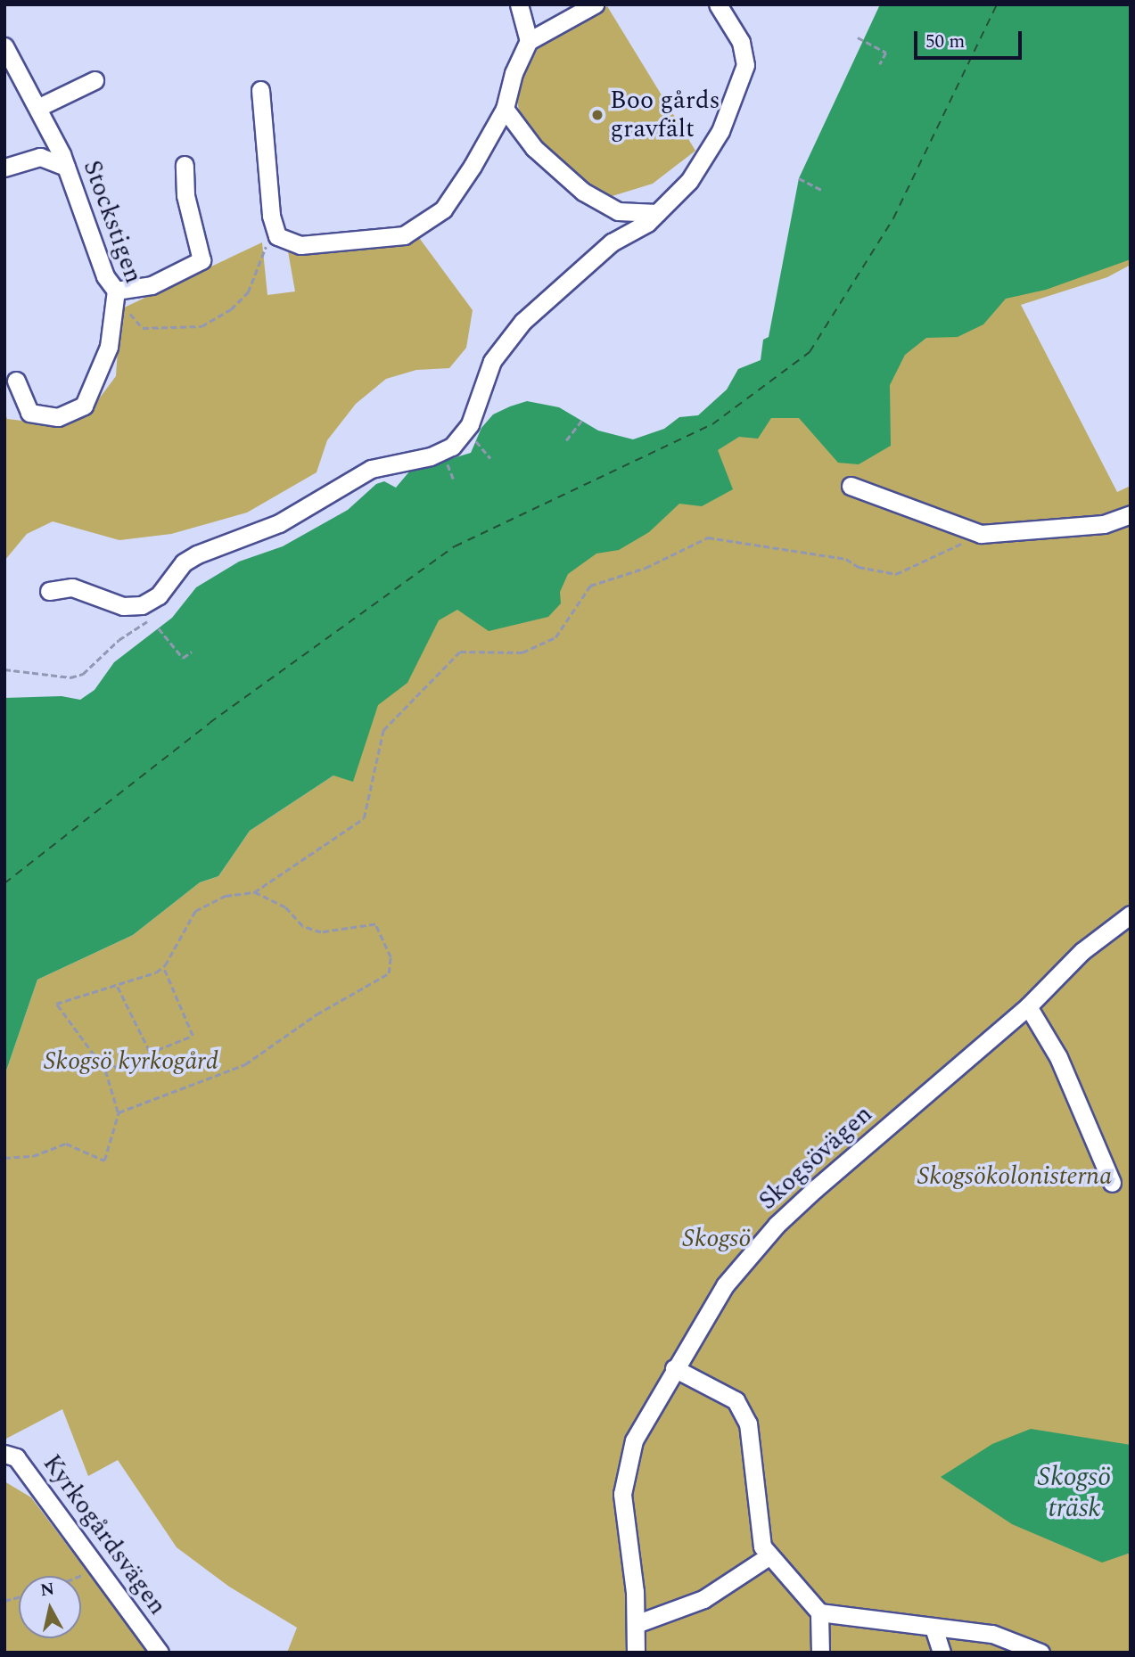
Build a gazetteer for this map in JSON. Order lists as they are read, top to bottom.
{
  "streets": {
    "street": ["Stockstigen", "Skogsövägen", "Kyrkogårdsvägen"]
  },
  "water": ["Skogsö träsk"],
  "parks": ["Skogsö kyrkogård", "Skogsökolonisterna", "Skogsö"],
  "places": ["Boo gårds gravfält"],
  "scale_bar": "50 m",
  "north": "top"
}
